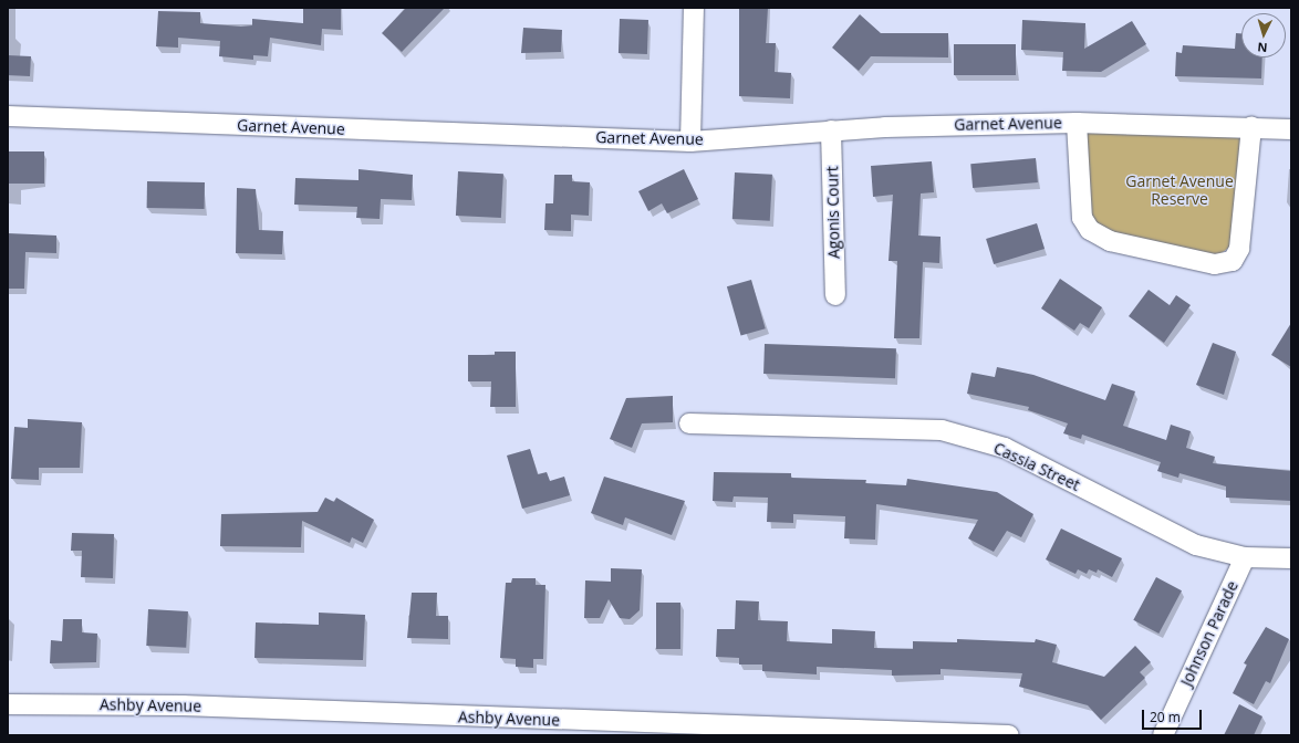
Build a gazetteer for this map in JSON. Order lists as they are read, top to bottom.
{
  "streets": {
    "street": [
      "Garnet Avenue",
      "Agonis Court",
      "Cassia Street",
      "Johnson Parade",
      "Ashby Avenue"
    ]
  },
  "crossings": [
    ["Garnet Avenue", "Agonis Court"],
    ["Cassia Street", "Johnson Parade"]
  ],
  "parks": ["Garnet Avenue Reserve"],
  "scale_bar": "20 m",
  "north": "bottom"
}
